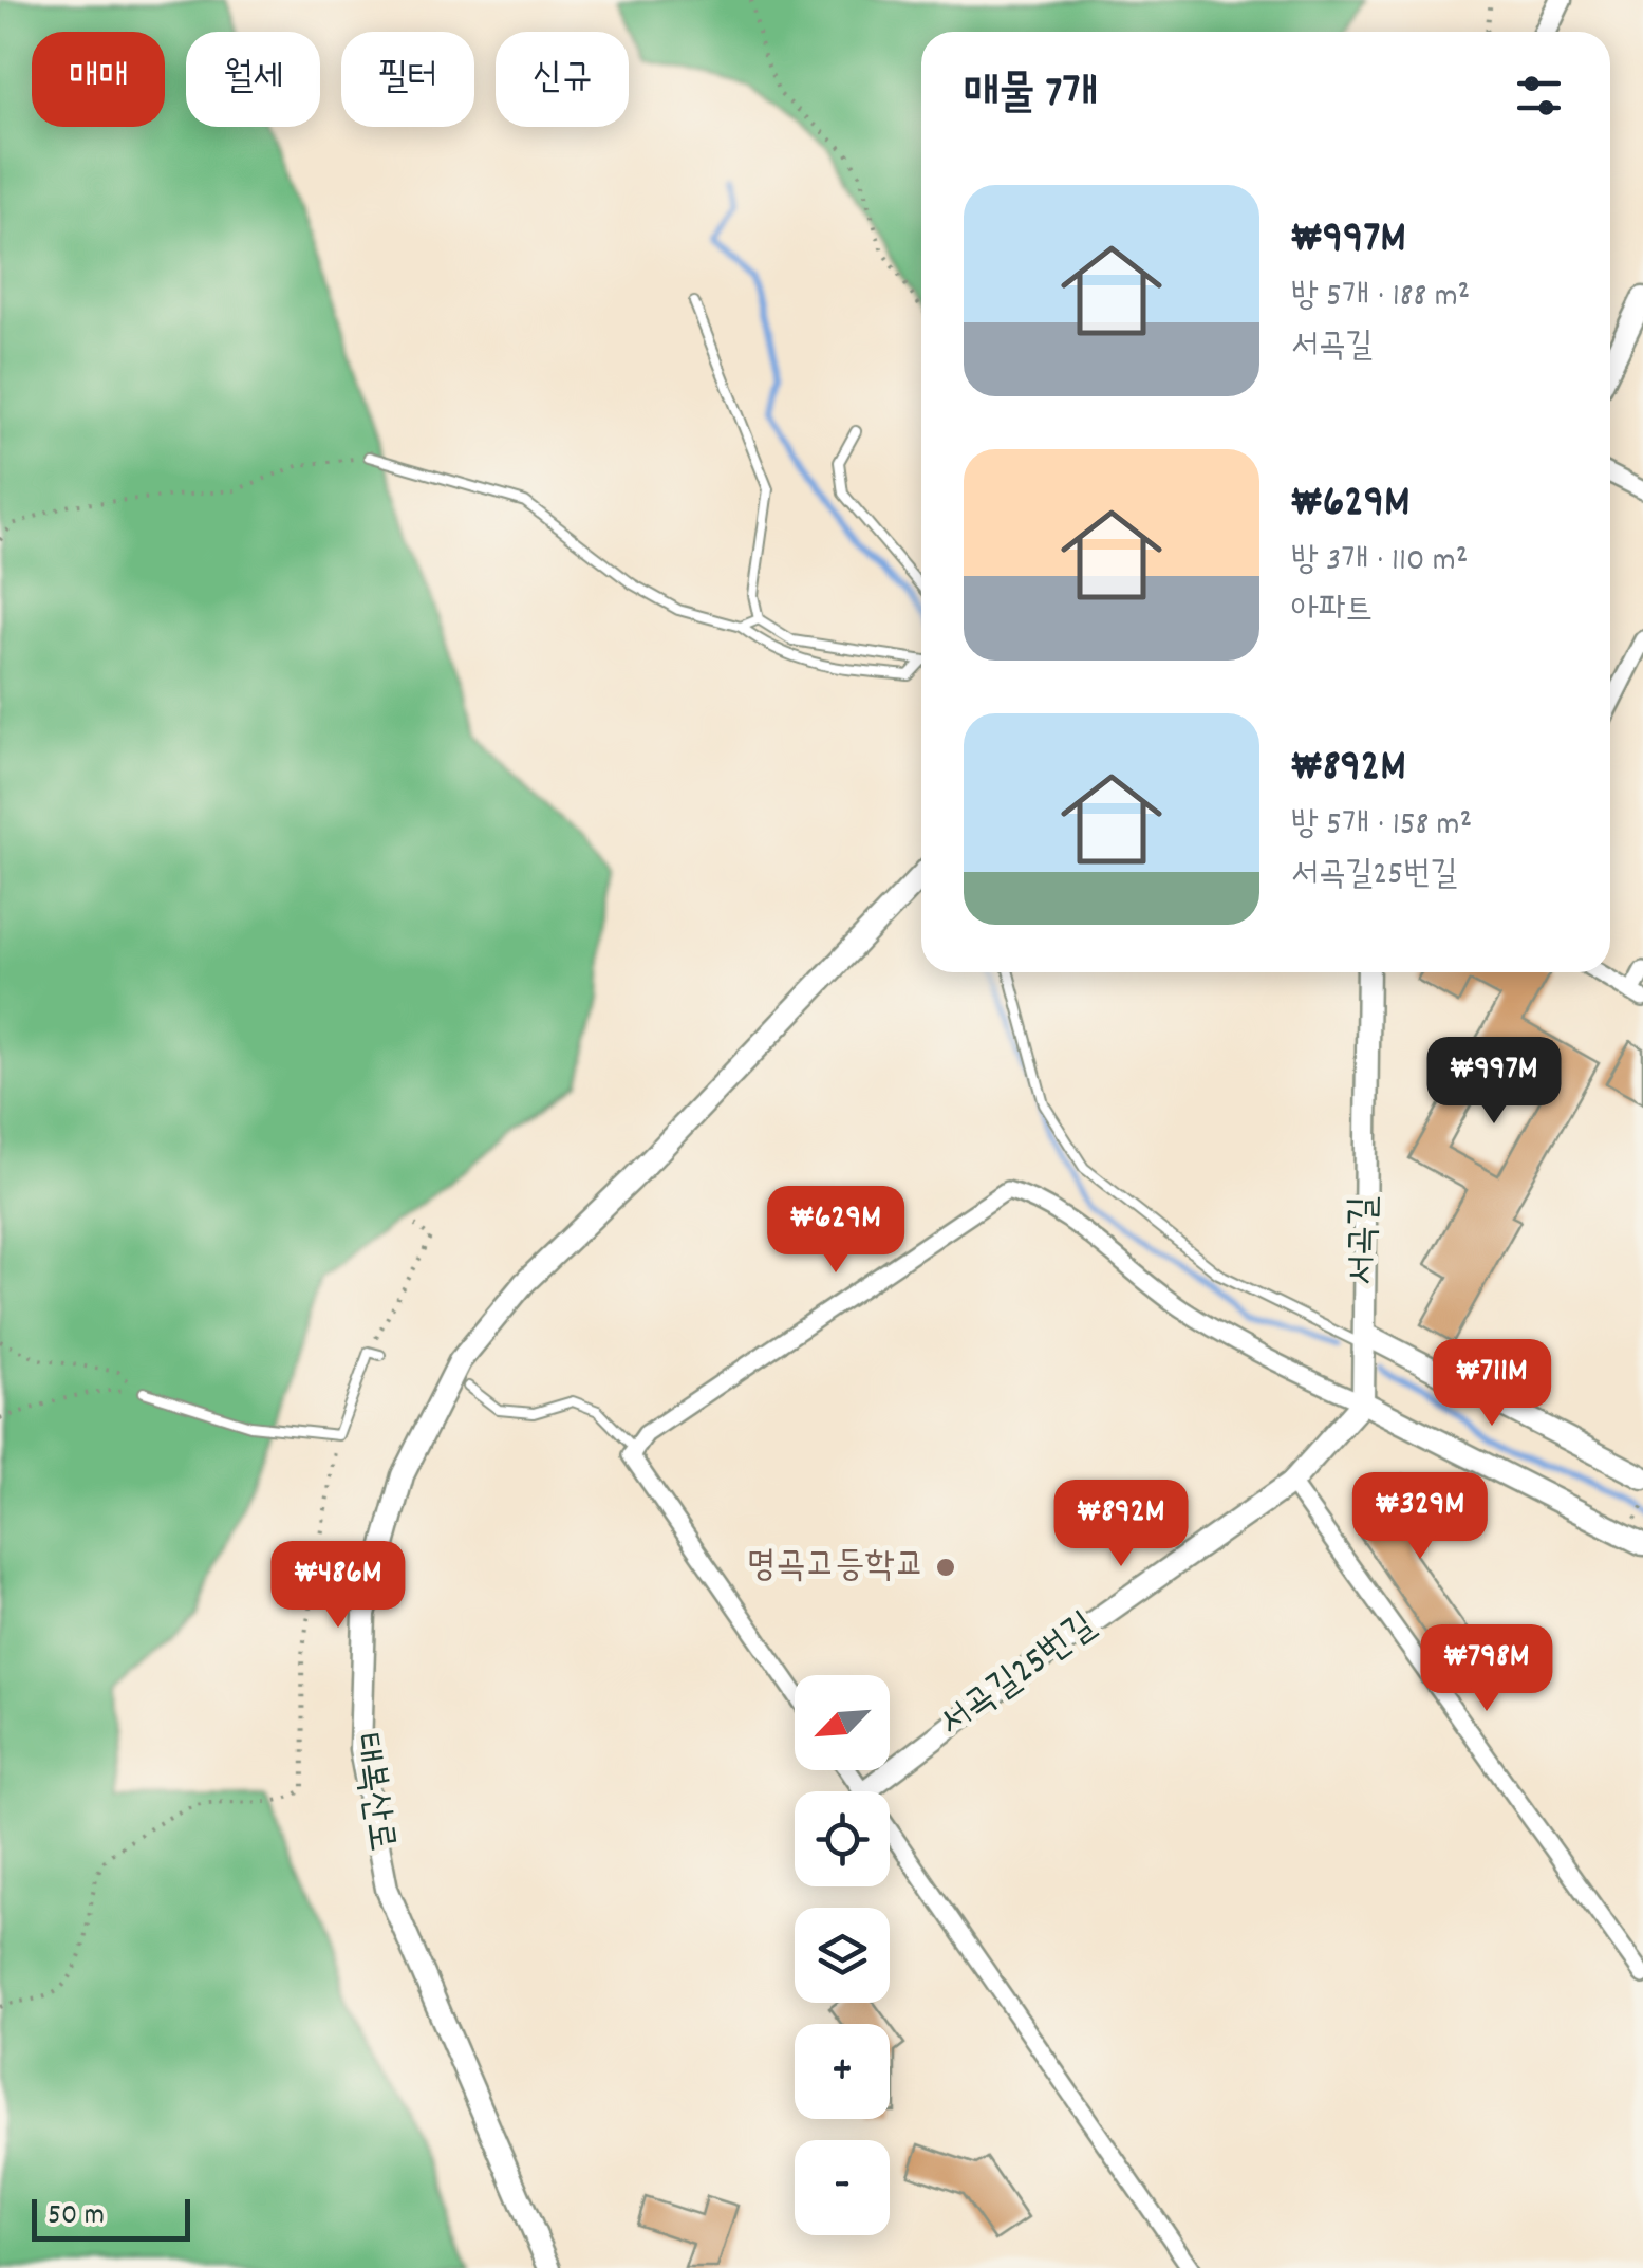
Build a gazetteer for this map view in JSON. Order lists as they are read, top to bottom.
{
  "streets": {
    "street": ["서곡길", "서곡길25번길", "태복산로"]
  },
  "places": ["명곡고등학교"],
  "scale_bar": "50 m",
  "north": "bottom left",
  "page": {
    "chip": [
      "매매",
      "월세",
      "필터",
      "신규"
    ],
    "heading": "매물 7개",
    "list": [
      {
        "name": "₩997M",
        "note": "방 5개 · 188 m² · 서곡길"
      },
      {
        "name": "₩629M",
        "note": "방 3개 · 110 m² · 아파트"
      },
      {
        "name": "₩892M",
        "note": "방 5개 · 158 m² · 서곡길25번길"
      }
    ],
    "price": [
      "₩997M",
      "₩629M",
      "₩711M",
      "₩329M",
      "₩892M",
      "₩486M",
      "₩798M"
    ],
    "map_buttons": ["+", "−"],
    "scale": "50 m"
  }
}
